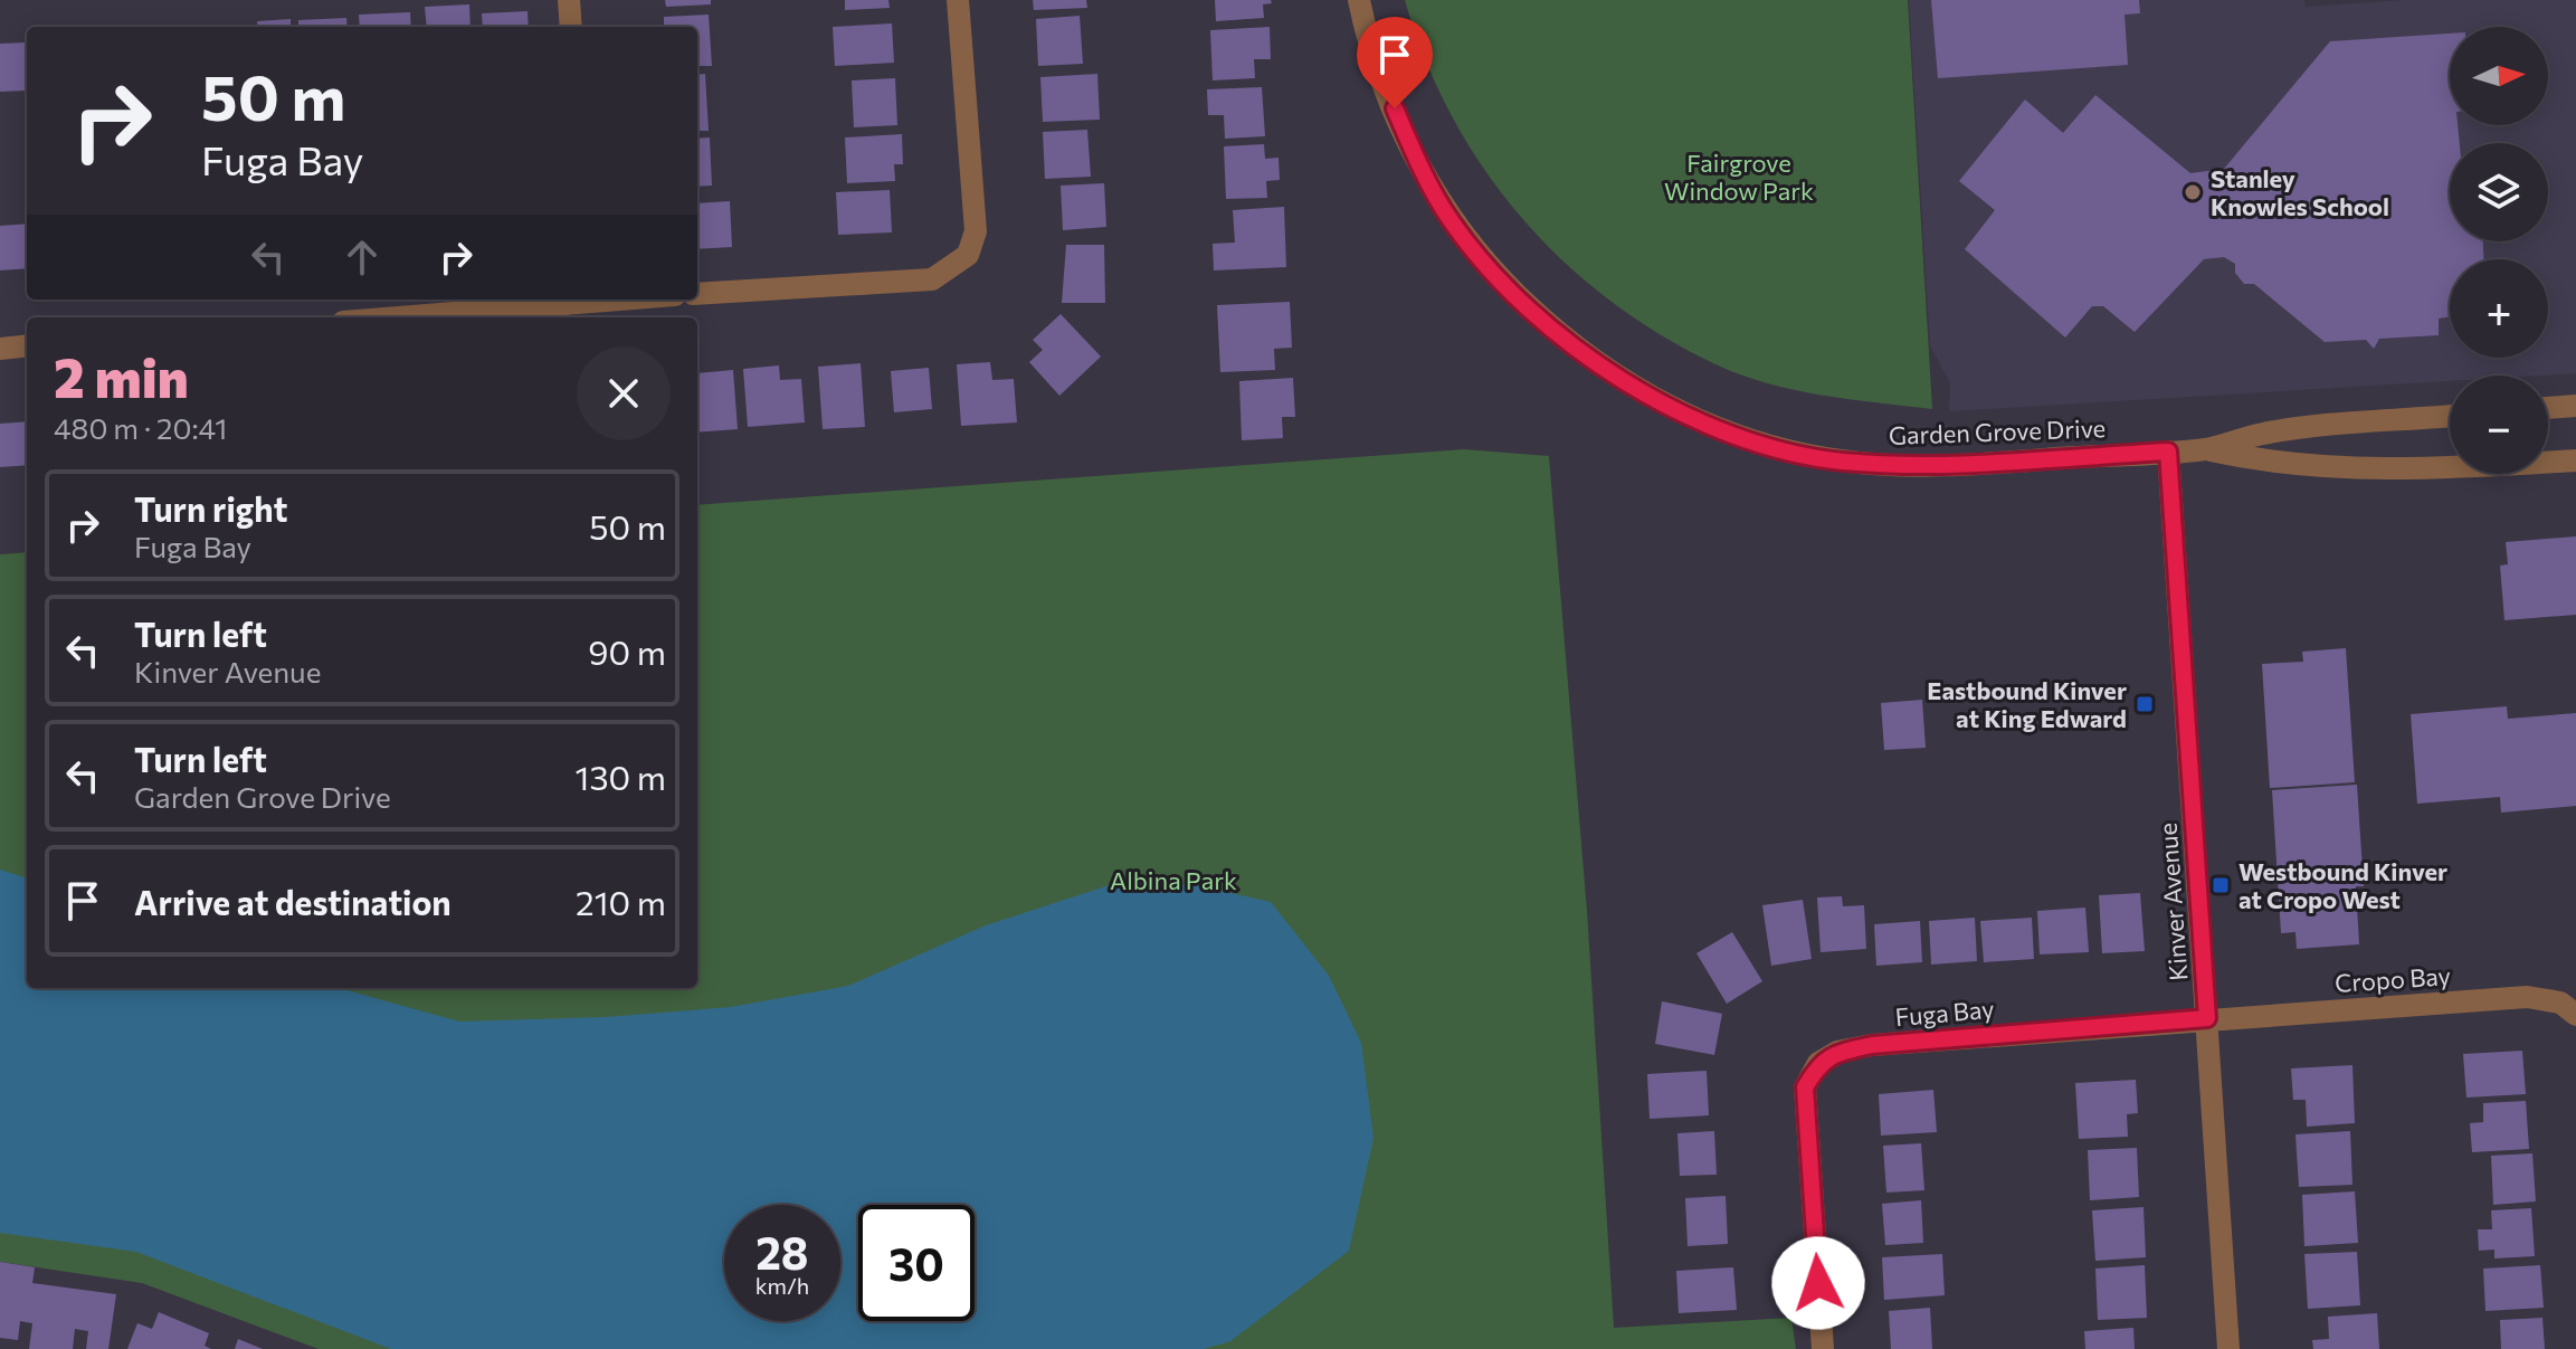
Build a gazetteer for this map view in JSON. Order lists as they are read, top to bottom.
{
  "streets": {
    "street": [
      "Garden Grove Drive",
      "Kinver Avenue",
      "Cropo Bay",
      "Fuga Bay"
    ]
  },
  "crossings": [
    ["Garden Grove Drive", "Kinver Avenue"],
    ["Kinver Avenue", "Cropo Bay"],
    ["Kinver Avenue", "Fuga Bay"],
    ["Cropo Bay", "Fuga Bay"]
  ],
  "parks": ["Fairgrove Window Park", "Albina Park"],
  "places": {
    "other": ["Stanley Knowles School"],
    "transit": ["Eastbound Kinver at King Edward", "Westbound Kinver at Cropo West"]
  },
  "north": "right",
  "page": {
    "map_buttons": ["+", "−"],
    "turn": ["50 m", "Fuga Bay"],
    "heading": ["2 min", "480 m · 20:41"],
    "list": [
      {
        "name": "Turn right",
        "note": "Fuga Bay",
        "value": "50 m"
      },
      {
        "name": "Turn left",
        "note": "Kinver Avenue",
        "value": "90 m"
      },
      {
        "name": "Turn left",
        "note": "Garden Grove Drive",
        "value": "130 m"
      },
      {
        "name": "Arrive at destination",
        "value": "210 m"
      }
    ],
    "speed": "28 km/h",
    "limit": "30"
  }
}
